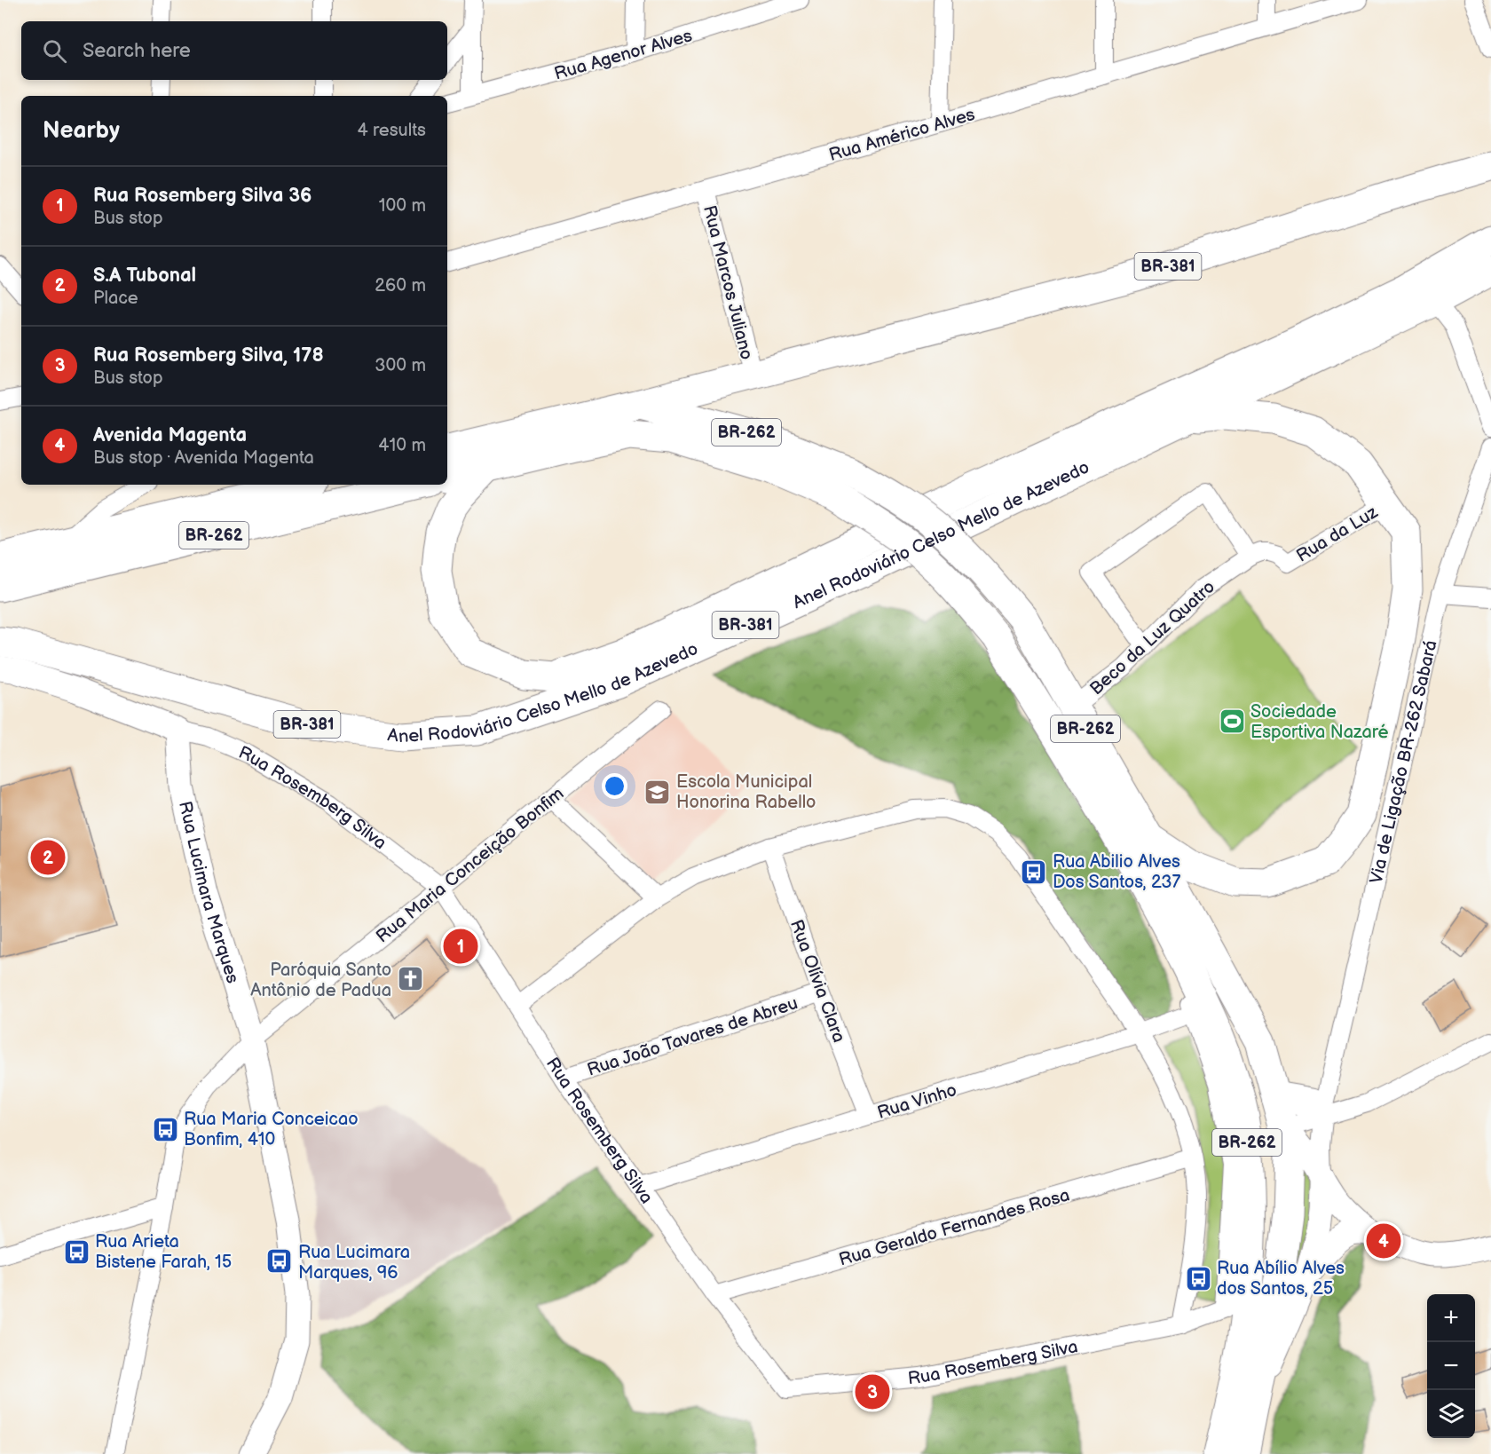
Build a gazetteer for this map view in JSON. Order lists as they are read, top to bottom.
{
  "streets": {
    "highway": ["BR-381", "BR-262", "Anel Rodoviário Celso Mello de Azevedo"],
    "street": [
      "Rua Agenor Alves",
      "Rua Américo Alves",
      "Rua Marcos Juliano",
      "Rua da Luz",
      "Beco da Luz Quatro",
      "Via de Ligação BR-262 Sabará",
      "Rua Rosemberg Silva",
      "Rua Maria Conceição Bonfim",
      "Rua Lucimara Marques",
      "Rua Olívia Clara",
      "Rua João Tavares de Abreu",
      "Rua Vinho",
      "Rua Geraldo Fernandes Rosa"
    ]
  },
  "crossings": [
    ["Rua Américo Alves", "Rua Marcos Juliano"],
    ["BR-381", "Rua Marcos Juliano"],
    ["BR-381", "BR-262"],
    ["BR-262", "Beco da Luz Quatro"],
    ["BR-262", "Rua Rosemberg Silva"],
    ["Rua da Luz", "Beco da Luz Quatro"],
    ["Rua Rosemberg Silva", "Rua Maria Conceição Bonfim"],
    ["Rua Rosemberg Silva", "Rua Lucimara Marques"],
    ["Rua Rosemberg Silva", "Rua João Tavares de Abreu"],
    ["Rua Rosemberg Silva", "Rua Vinho"],
    ["Rua Rosemberg Silva", "Rua Geraldo Fernandes Rosa"],
    ["Rua Maria Conceição Bonfim", "Rua Lucimara Marques"],
    ["Rua Olívia Clara", "Rua João Tavares de Abreu"],
    ["Rua Olívia Clara", "Rua Vinho"]
  ],
  "places": {
    "sports": ["Sociedade Esportiva Nazaré"],
    "school or university": ["Escola Municipal Honorina Rabello"],
    "bus stop": [
      "Rua Abilio Alves Dos Santos, 237",
      "Rua Maria Conceicao Bonfim, 410",
      "Rua Arieta Bistene Farah, 15",
      "Rua Lucimara Marques, 96",
      "Rua Abílio Alves dos Santos, 25"
    ],
    "church": ["Paróquia Santo Antônio de Padua"]
  },
  "page": {
    "search": "Search here",
    "heading": ["Nearby", "4 results"],
    "list": [
      {
        "mark": "1",
        "name": "Rua Rosemberg Silva 36",
        "note": "Bus stop",
        "value": "100 m"
      },
      {
        "mark": "2",
        "name": "S.A Tubonal",
        "note": "Place",
        "value": "260 m"
      },
      {
        "mark": "3",
        "name": "Rua Rosemberg Silva, 178",
        "note": "Bus stop",
        "value": "300 m"
      },
      {
        "mark": "4",
        "name": "Avenida Magenta",
        "note": "Bus stop · Avenida Magenta",
        "value": "410 m"
      }
    ],
    "pins": [
      "2",
      "1",
      "4",
      "3"
    ],
    "map_buttons": ["+", "−"]
  }
}
